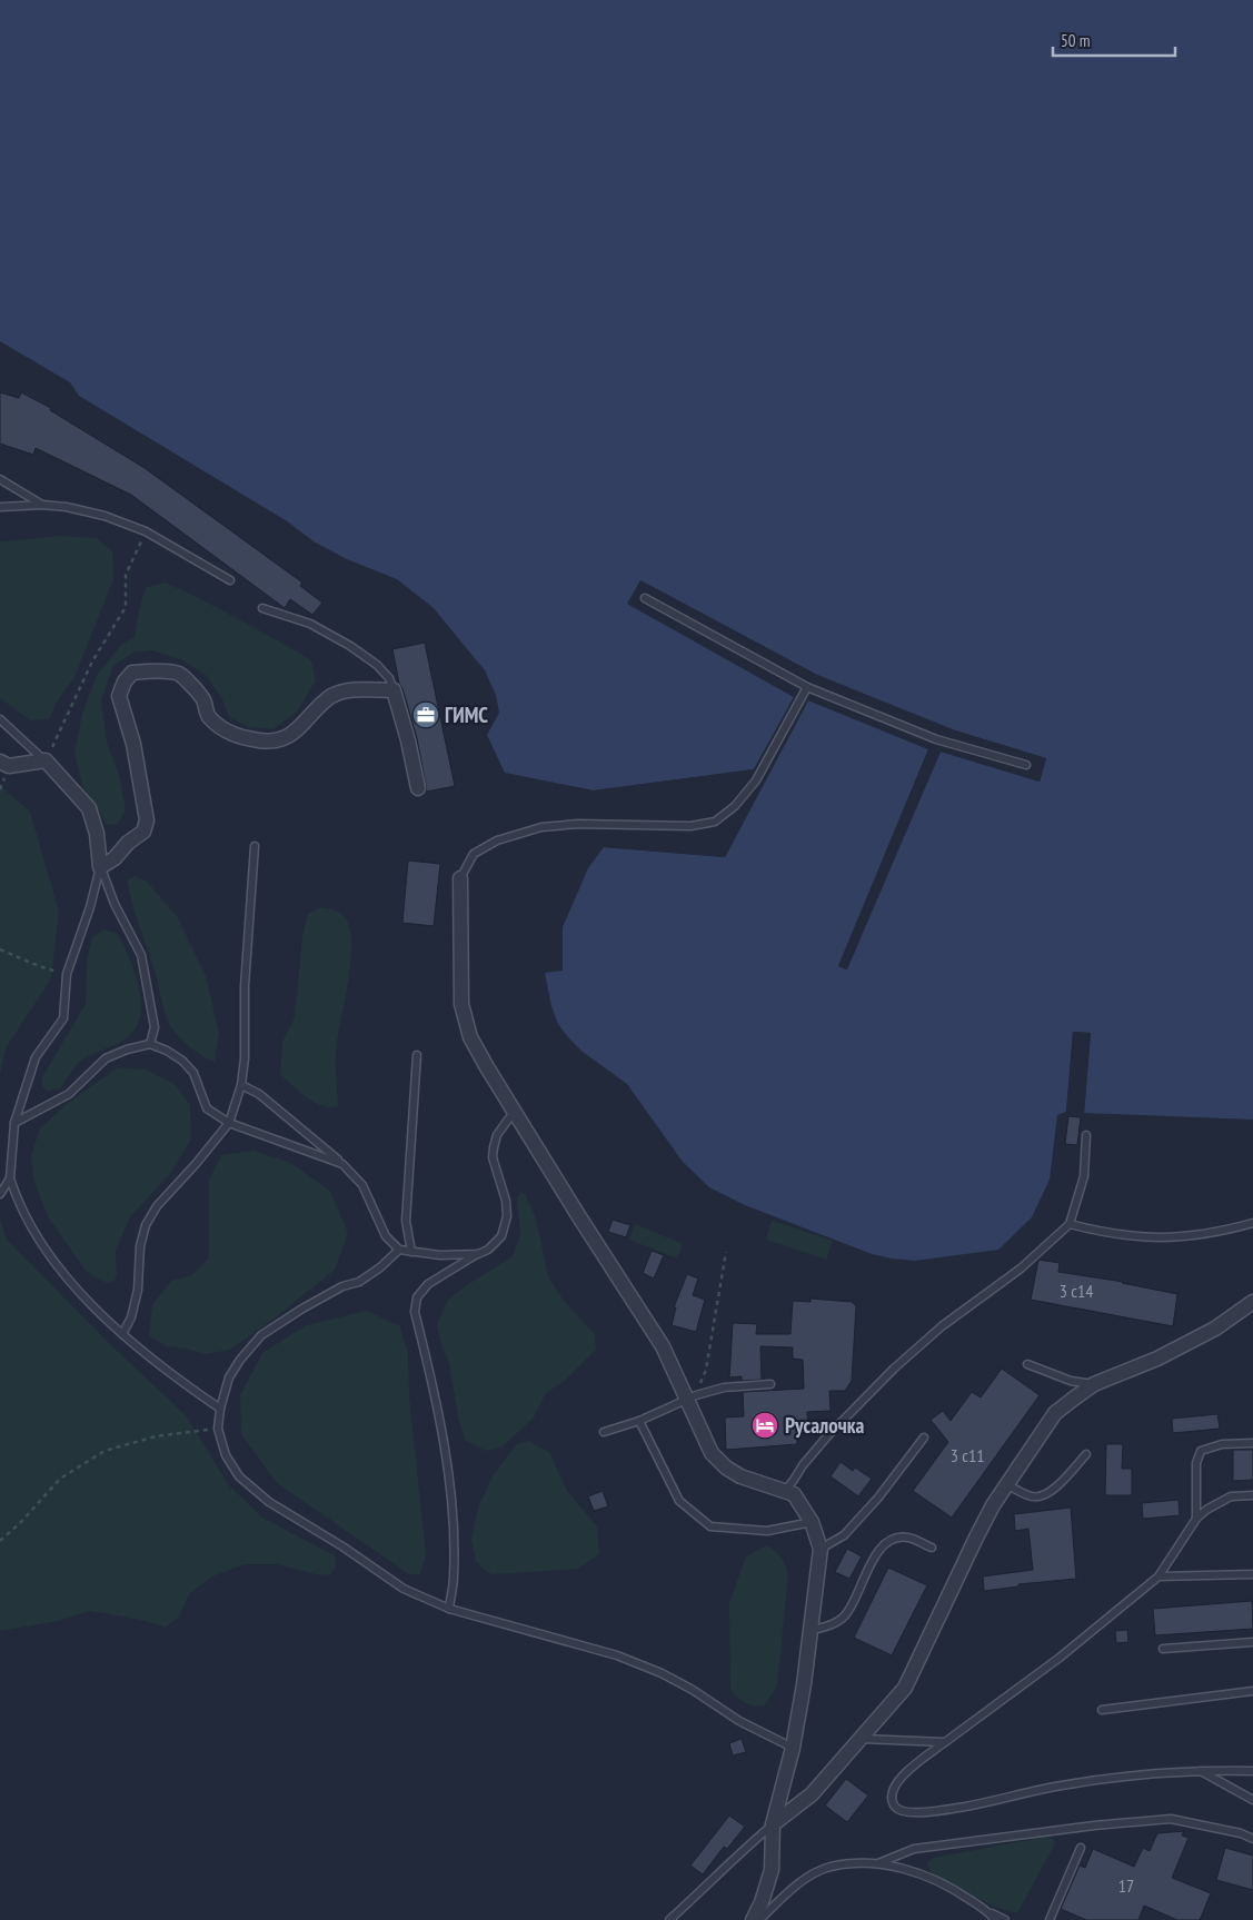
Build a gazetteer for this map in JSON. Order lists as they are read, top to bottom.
{
  "places": {
    "office": ["ГИМС"],
    "hotel": ["Русалочка"]
  },
  "house_numbers": ["3 с14", "3 с11", "17"],
  "scale_bar": "50 m"
}
